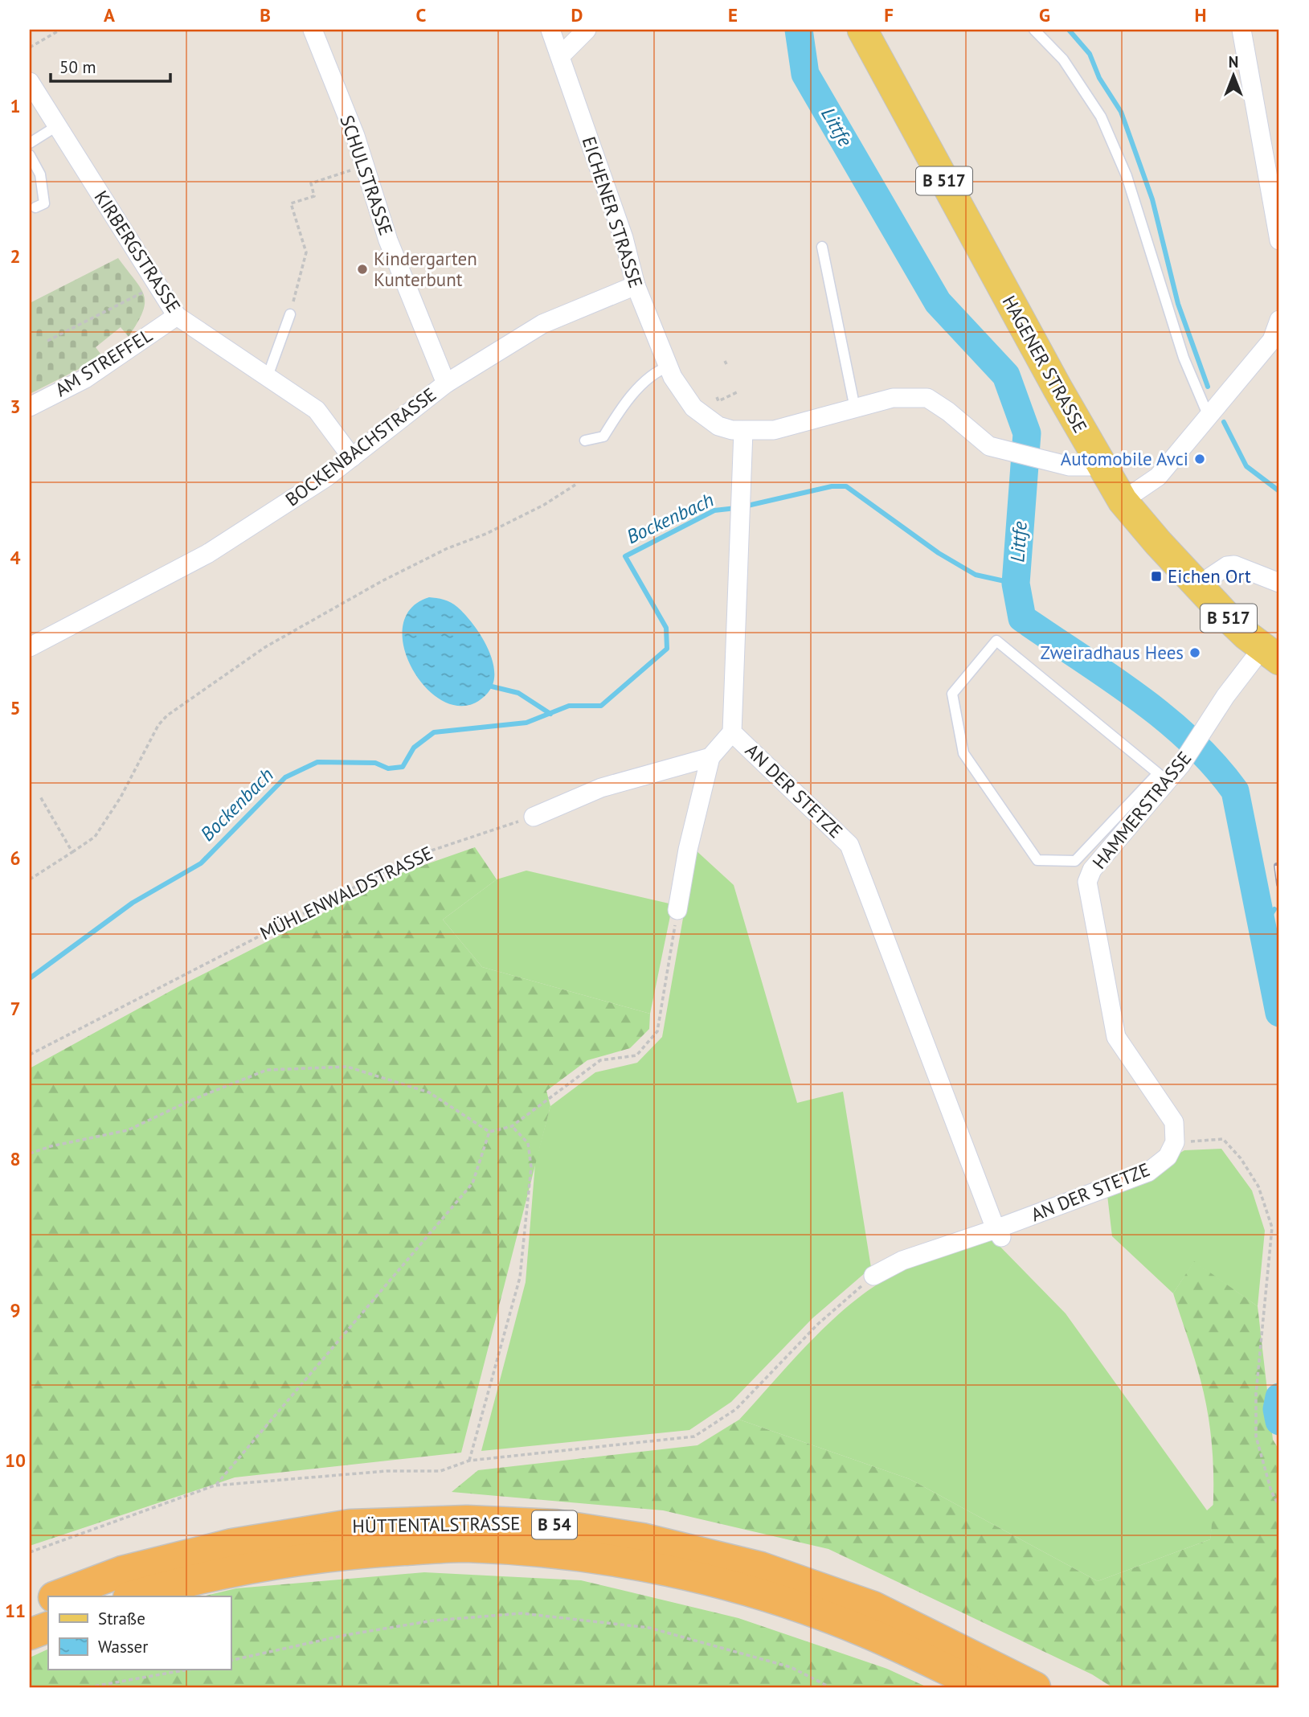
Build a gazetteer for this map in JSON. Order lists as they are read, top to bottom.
{
  "streets": {
    "highway": ["HÜTTENTALSTRASSE", "B 54"],
    "main road": ["B 517", "HAGENER STRASSE"],
    "street": [
      "SCHULSTRASSE",
      "EICHENER STRASSE",
      "KIRBERGSTRASSE",
      "AM STREFFEL",
      "BOCKENBACHSTRASSE",
      "AN DER STETZE",
      "HAMMERSTRASSE"
    ],
    "path": ["MÜHLENWALDSTRASSE"]
  },
  "crossings": [
    ["SCHULSTRASSE", "BOCKENBACHSTRASSE"],
    ["EICHENER STRASSE", "HAGENER STRASSE"],
    ["EICHENER STRASSE", "BOCKENBACHSTRASSE"],
    ["EICHENER STRASSE", "AN DER STETZE"],
    ["KIRBERGSTRASSE", "AM STREFFEL"],
    ["KIRBERGSTRASSE", "BOCKENBACHSTRASSE"],
    ["HAGENER STRASSE", "HAMMERSTRASSE"],
    ["AN DER STETZE", "HAMMERSTRASSE"]
  ],
  "water": ["Littfe", "Bockenbach"],
  "places": {
    "other": ["Kindergarten Kunterbunt", "Automobile Avci", "Zweiradhaus Hees"],
    "transit": ["Eichen Ort"]
  },
  "legend": ["Straße", "Wasser"],
  "scale_bar": "50 m",
  "north": "top",
  "grid": {
    "columns": [
      "A",
      "B",
      "C",
      "D",
      "E",
      "F",
      "G",
      "H"
    ],
    "rows": [
      "1",
      "2",
      "3",
      "4",
      "5",
      "6",
      "7",
      "8",
      "9",
      "10",
      "11"
    ]
  }
}
